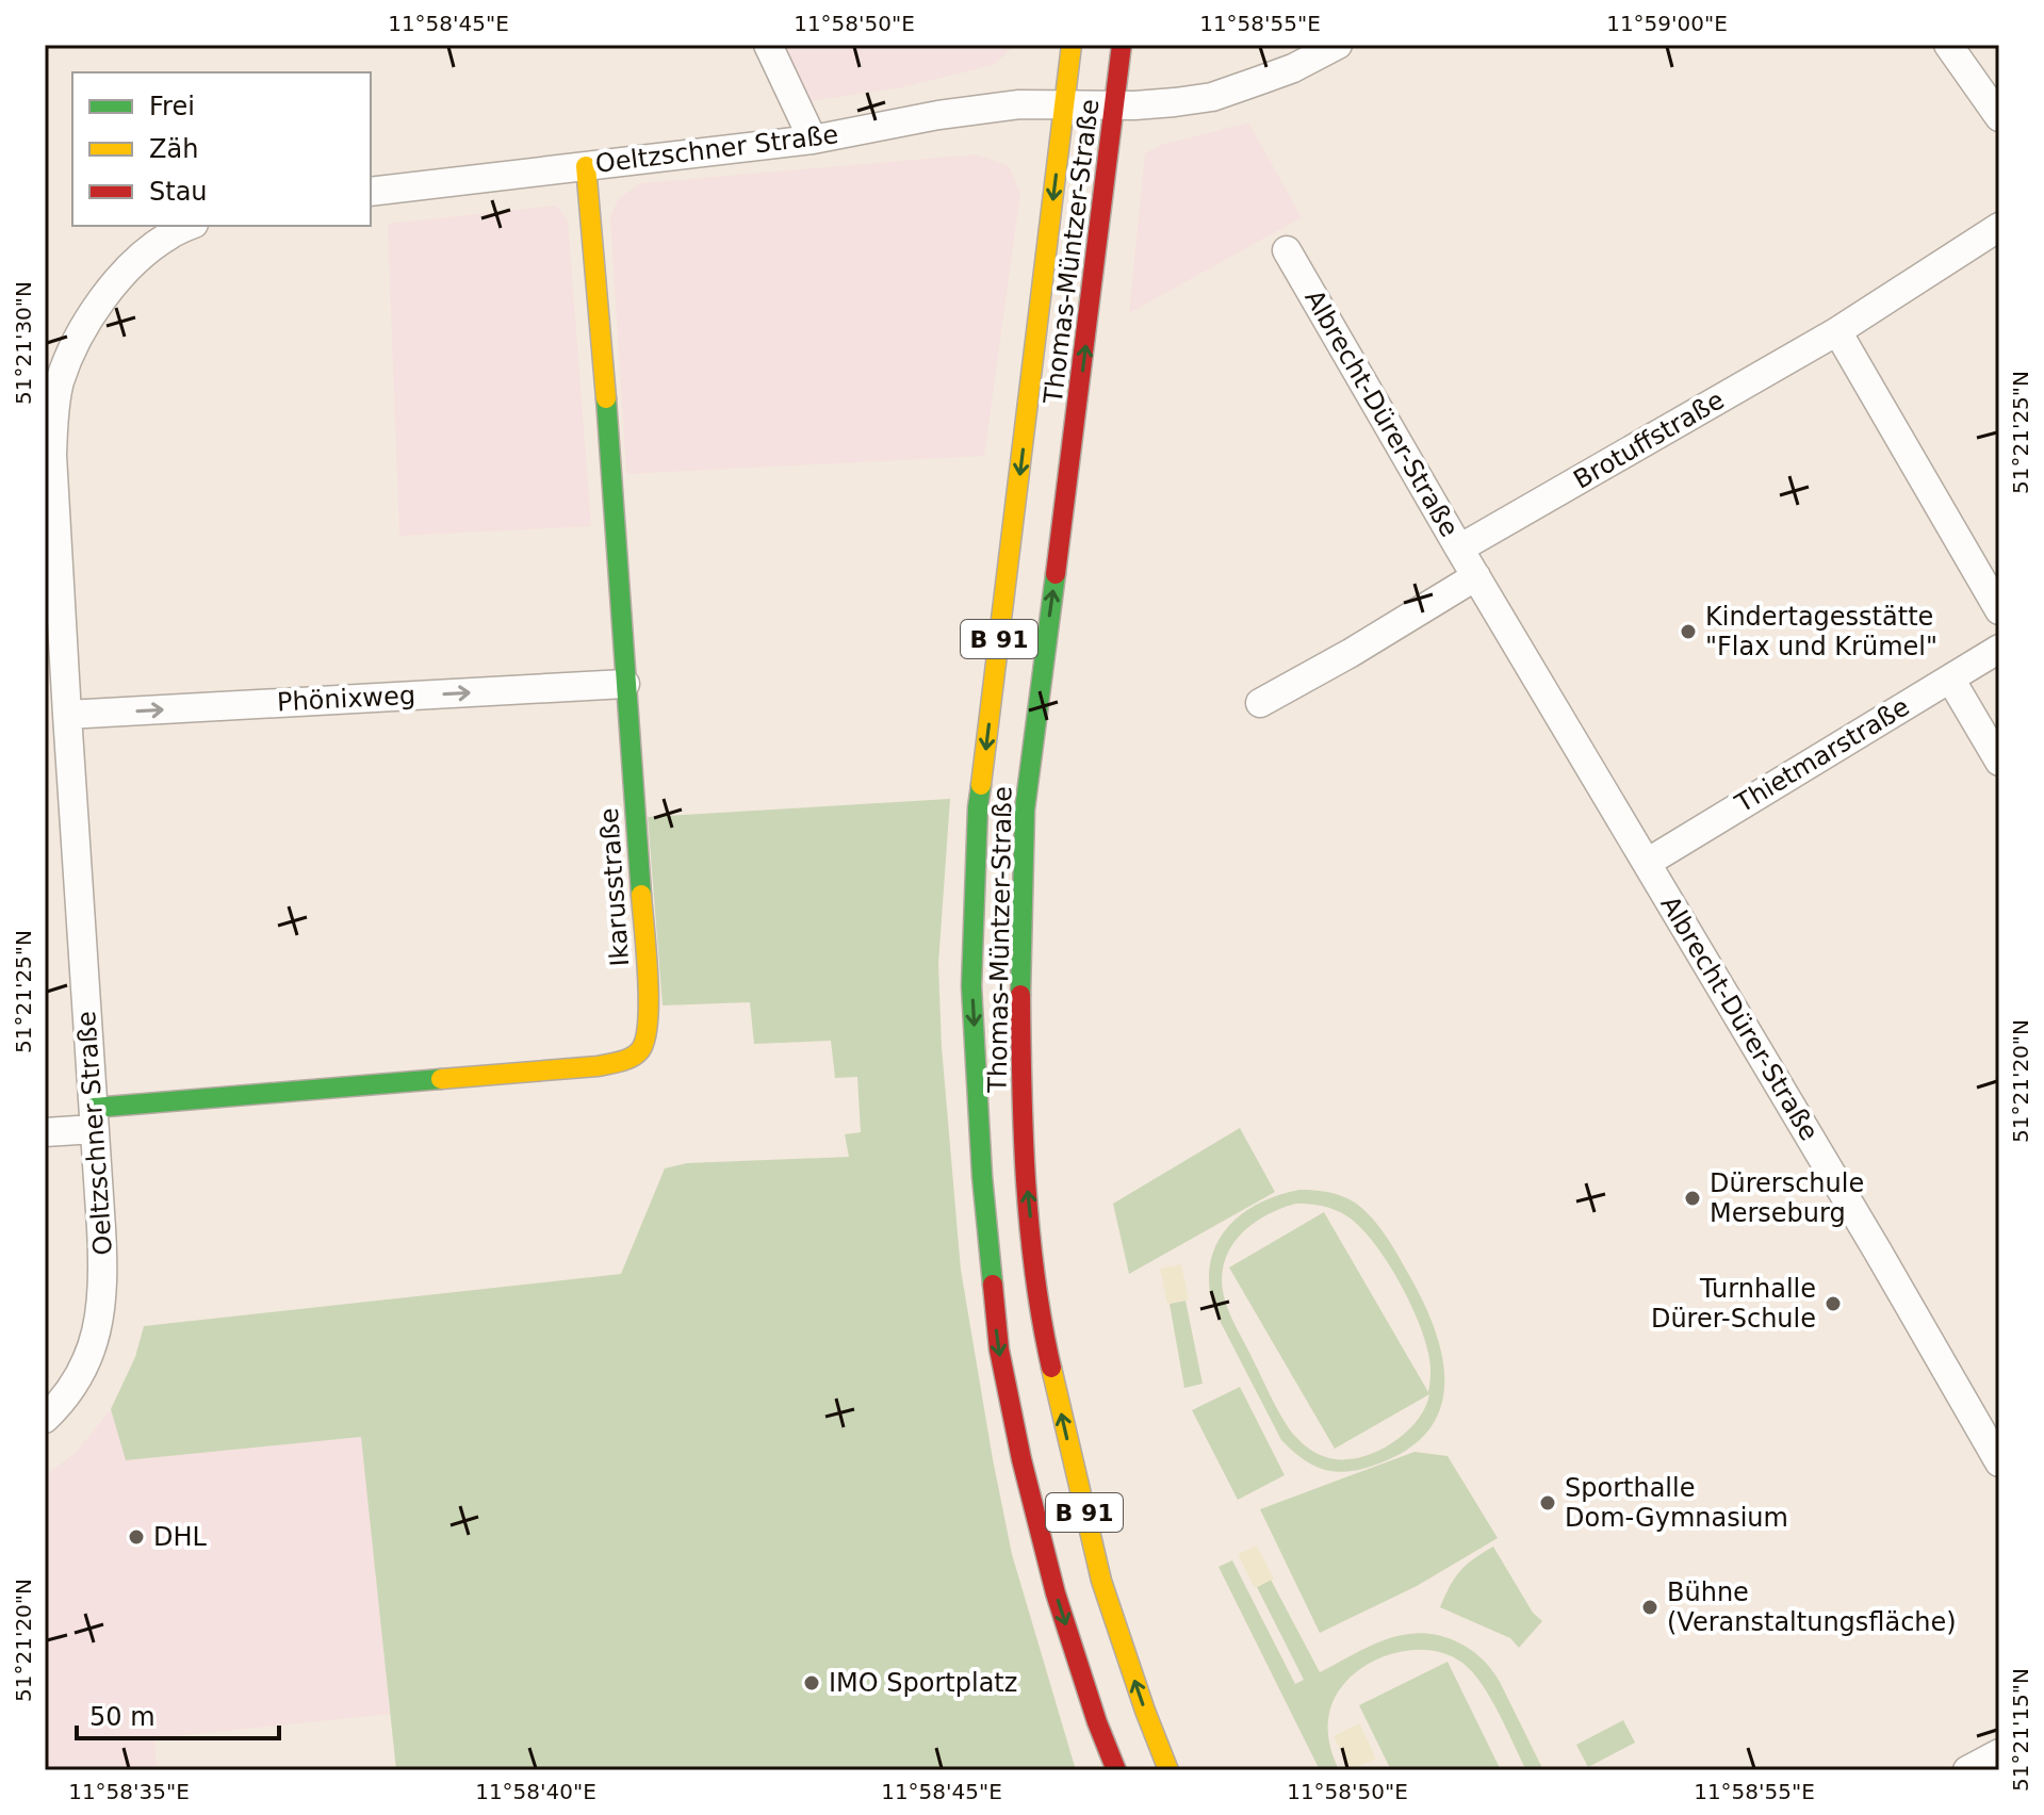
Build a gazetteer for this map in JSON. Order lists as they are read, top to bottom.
{
  "streets": {
    "main road": ["Thomas-Müntzer-Straße", "B 91", "Ikarusstraße"],
    "street": [
      "Oeltzschner Straße",
      "Albrecht-Dürer-Straße",
      "Brotuffstraße",
      "Phönixweg",
      "Thietmarstraße"
    ]
  },
  "crossings": [
    ["Oeltzschner Straße", "Thomas-Müntzer-Straße"],
    ["Oeltzschner Straße", "Phönixweg"],
    ["Oeltzschner Straße", "Ikarusstraße"],
    ["Albrecht-Dürer-Straße", "Brotuffstraße"],
    ["Albrecht-Dürer-Straße", "Thietmarstraße"],
    ["Phönixweg", "Ikarusstraße"]
  ],
  "one_way": ["Phönixweg"],
  "places": [
    "Kindertagesstätte \"Flax und Krümel\"",
    "Dürerschule Merseburg",
    "Turnhalle Dürer-Schule",
    "Sporthalle Dom-Gymnasium",
    "DHL",
    "Bühne (Veranstaltungsfläche)",
    "IMO Sportplatz"
  ],
  "legend": ["Frei", "Zäh", "Stau"],
  "scale_bar": "50 m",
  "coordinates": [
    "11°58'45\"E",
    "11°58'50\"E",
    "11°58'55\"E",
    "11°59'00\"E",
    "51°21'30\"N",
    "51°21'25\"N",
    "51°21'20\"N",
    "51°21'15\"N",
    "11°58'35\"E",
    "11°58'40\"E"
  ]
}
